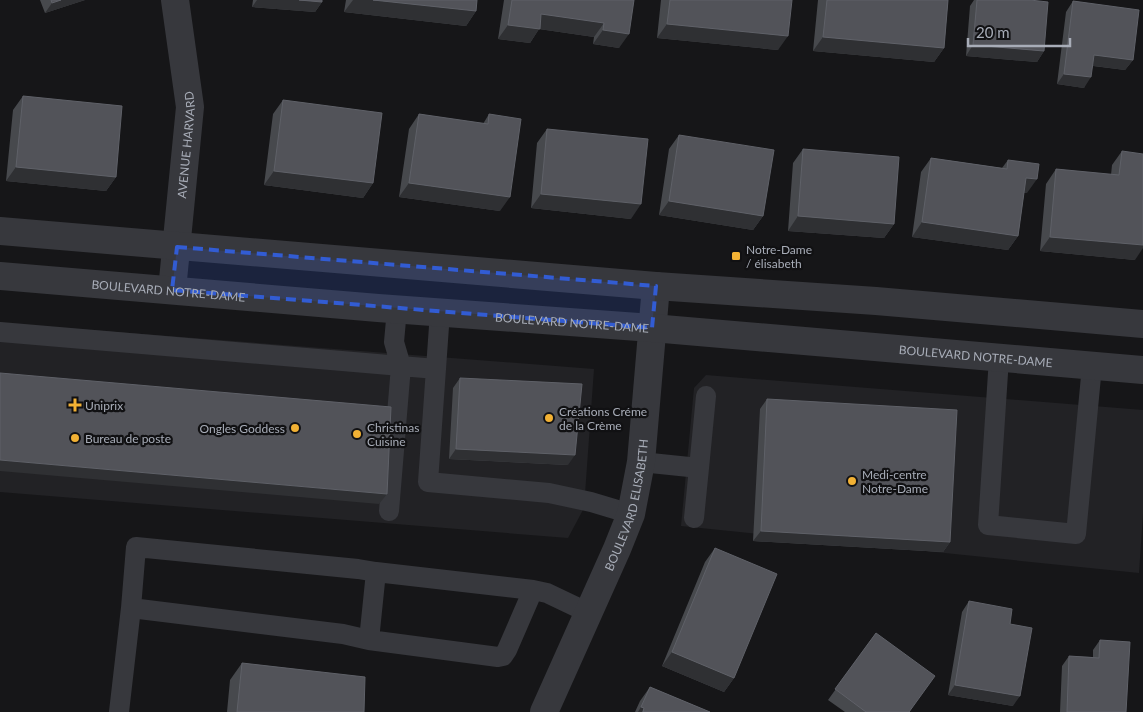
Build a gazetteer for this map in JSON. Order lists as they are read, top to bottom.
{
  "streets": {
    "street": ["AVENUE HARVARD", "BOULEVARD NOTRE-DAME", "BOULEVARD ELISABETH"]
  },
  "crossings": [
    ["AVENUE HARVARD", "BOULEVARD NOTRE-DAME"],
    ["BOULEVARD NOTRE-DAME", "BOULEVARD ELISABETH"]
  ],
  "places": {
    "transit": ["Notre-Dame / élisabeth"],
    "health": ["Uniprix"],
    "other": [
      "Créations Créme de la Crème",
      "Ongles Goddess",
      "Christinas Cuisine",
      "Bureau de poste",
      "Medi-centre Notre-Dame"
    ]
  },
  "scale_bar": "20 m"
}
